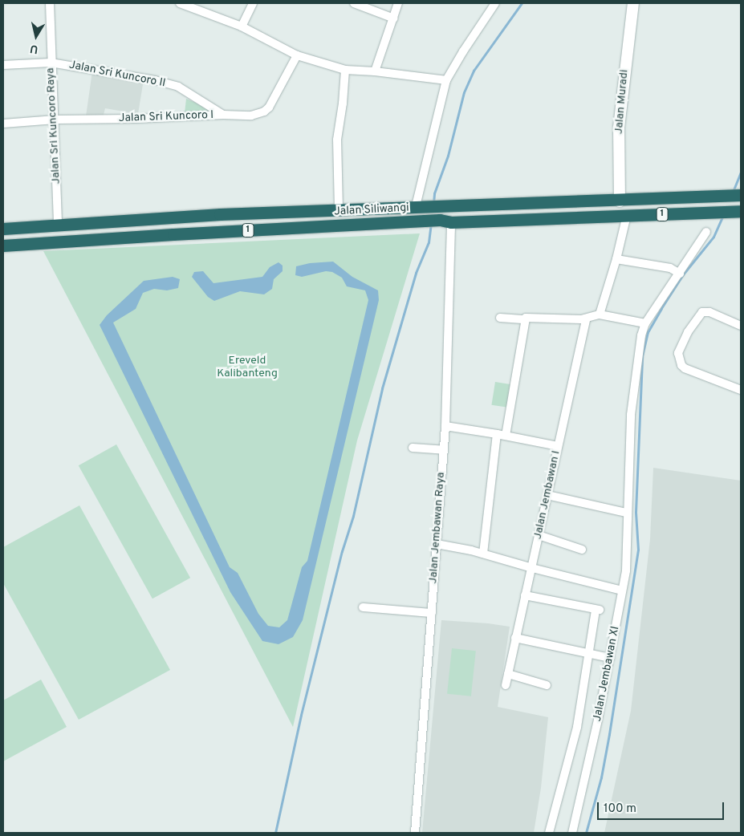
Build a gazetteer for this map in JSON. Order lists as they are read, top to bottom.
{
  "streets": {
    "highway": ["Jalan Siliwangi", "1"],
    "street": [
      "Jalan Sri Kuncoro II",
      "Jalan Muradi",
      "Jalan Sri Kuncoro I",
      "Jalan Sri Kuncoro Raya",
      "Jalan Jembawan I",
      "Jalan Jembawan Raya",
      "Jalan Jembawan XI"
    ]
  },
  "crossings": [
    ["Jalan Sri Kuncoro II", "Jalan Sri Kuncoro I"],
    ["Jalan Sri Kuncoro II", "Jalan Sri Kuncoro Raya"],
    ["Jalan Muradi", "Jalan Siliwangi"],
    ["Jalan Sri Kuncoro I", "Jalan Sri Kuncoro Raya"],
    ["Jalan Sri Kuncoro Raya", "Jalan Siliwangi"],
    ["Jalan Siliwangi", "Jalan Jembawan Raya"]
  ],
  "parks": ["Ereveld Kalibanteng"],
  "scale_bar": "100 m",
  "north": "bottom"
}
